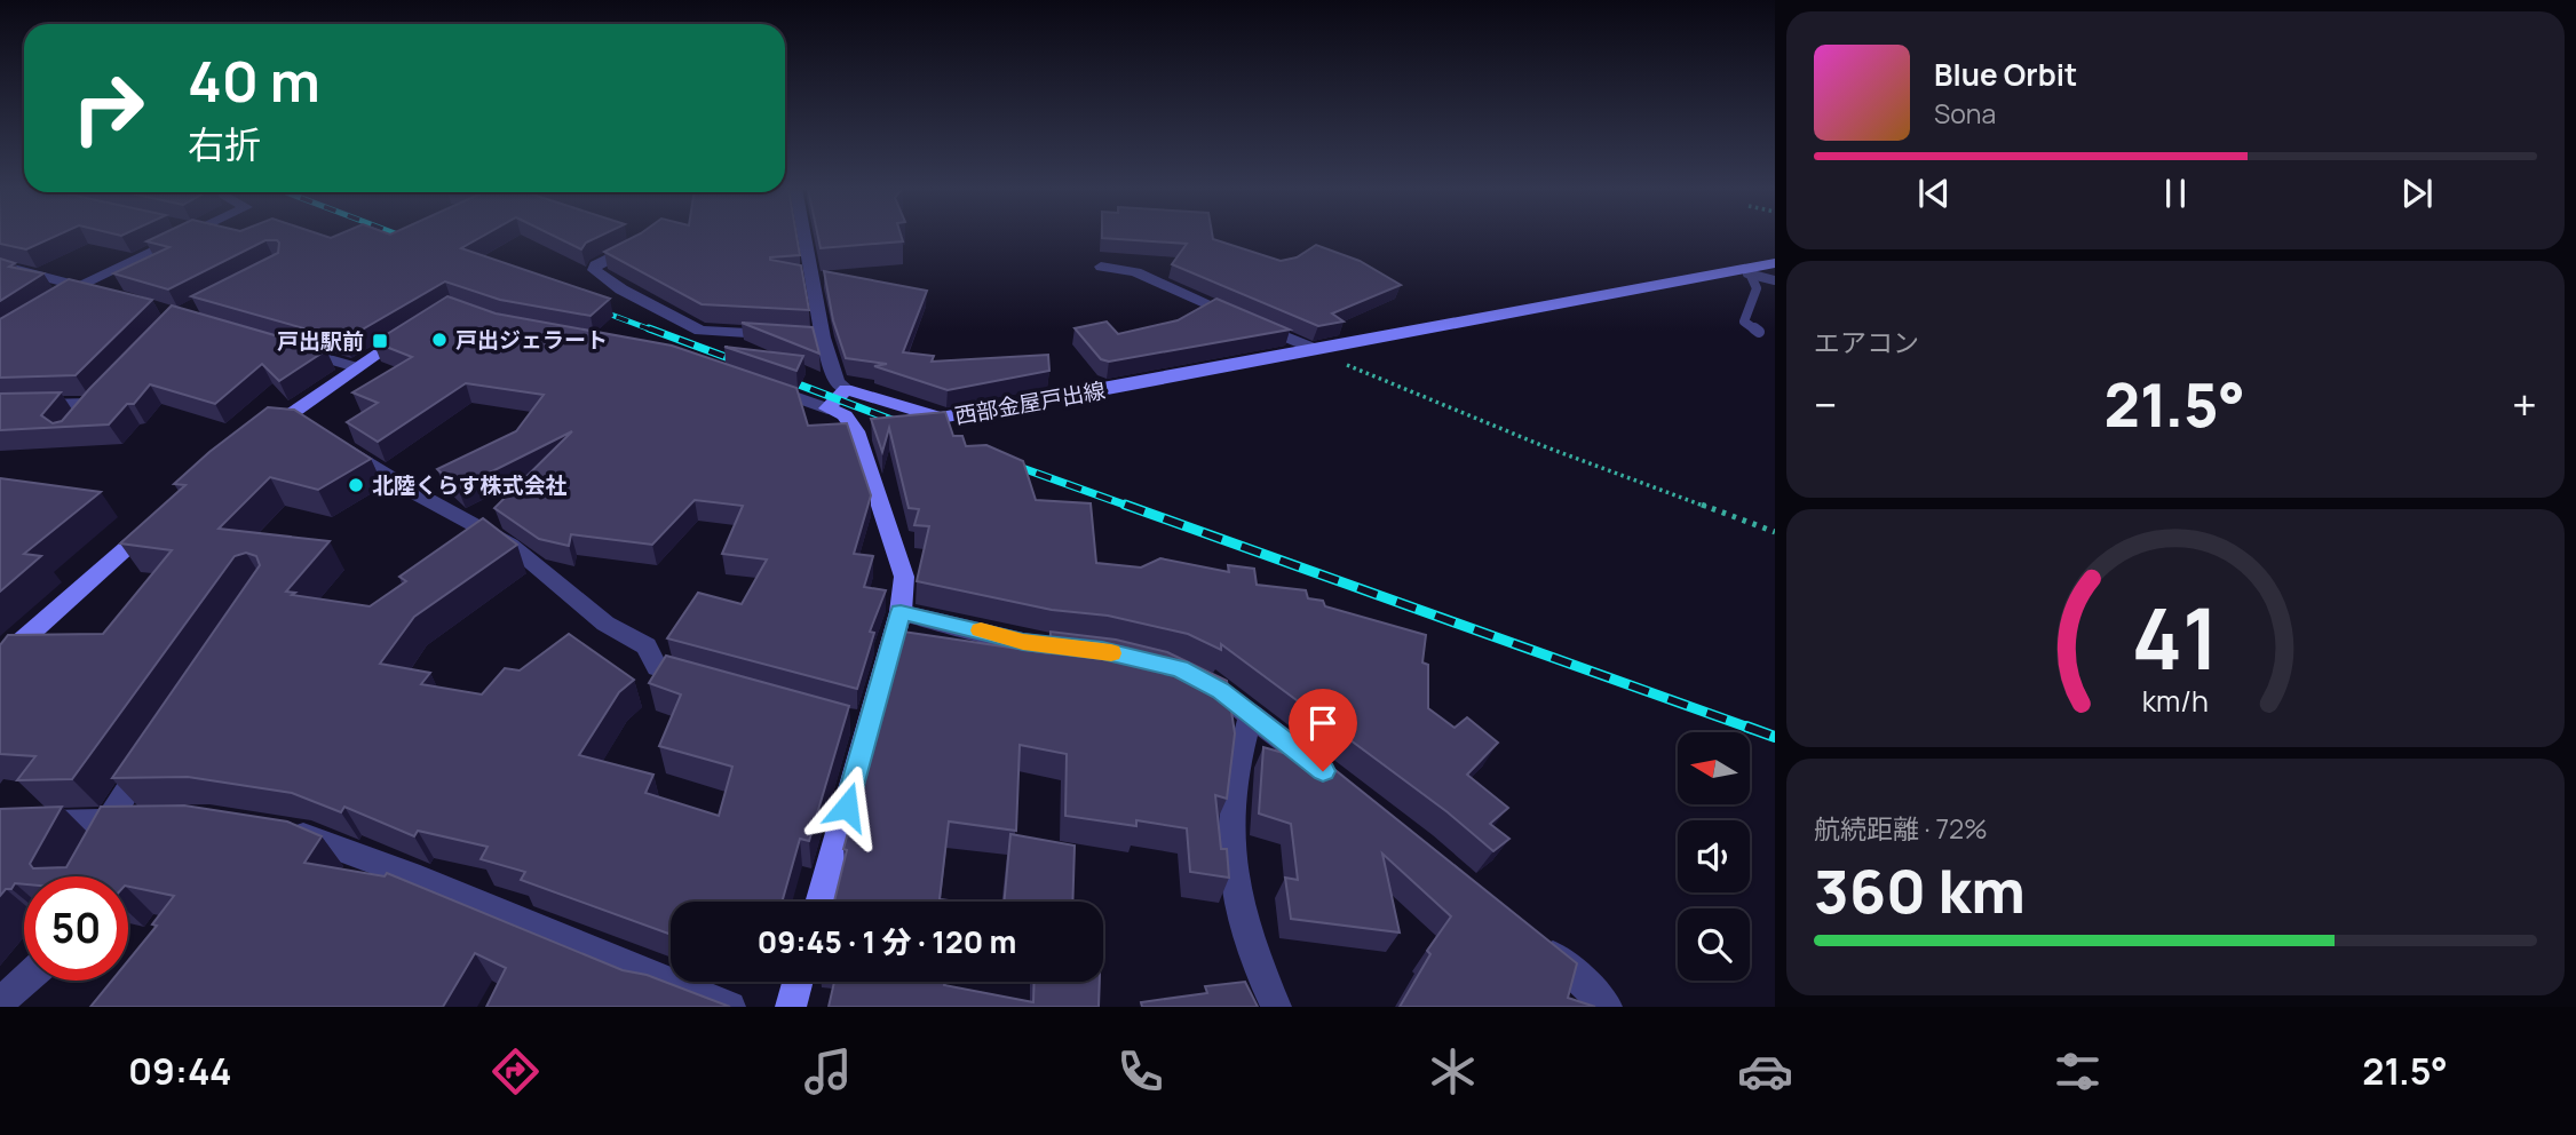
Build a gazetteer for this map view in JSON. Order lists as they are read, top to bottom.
{
  "streets": {
    "main road": ["西部金屋戸出線"]
  },
  "places": {
    "other": ["戸出ジェラート", "北陸くらす株式会社"],
    "transit": ["戸出駅前"]
  },
  "north": "left",
  "page": {
    "turn": ["40 m", "右折"],
    "song": ["Blue Orbit", "Sona"],
    "tile": [
      "エアコン",
      ["航続距離 · 72%", "360 km"]
    ],
    "heat": ["−", "21.5°", "+"],
    "limit": "50",
    "trip": "09:45 · 1 分 · 120 m",
    "tabs": ["09:44", "21.5°"],
    "gauge": ["41", "km/h"]
  }
}
